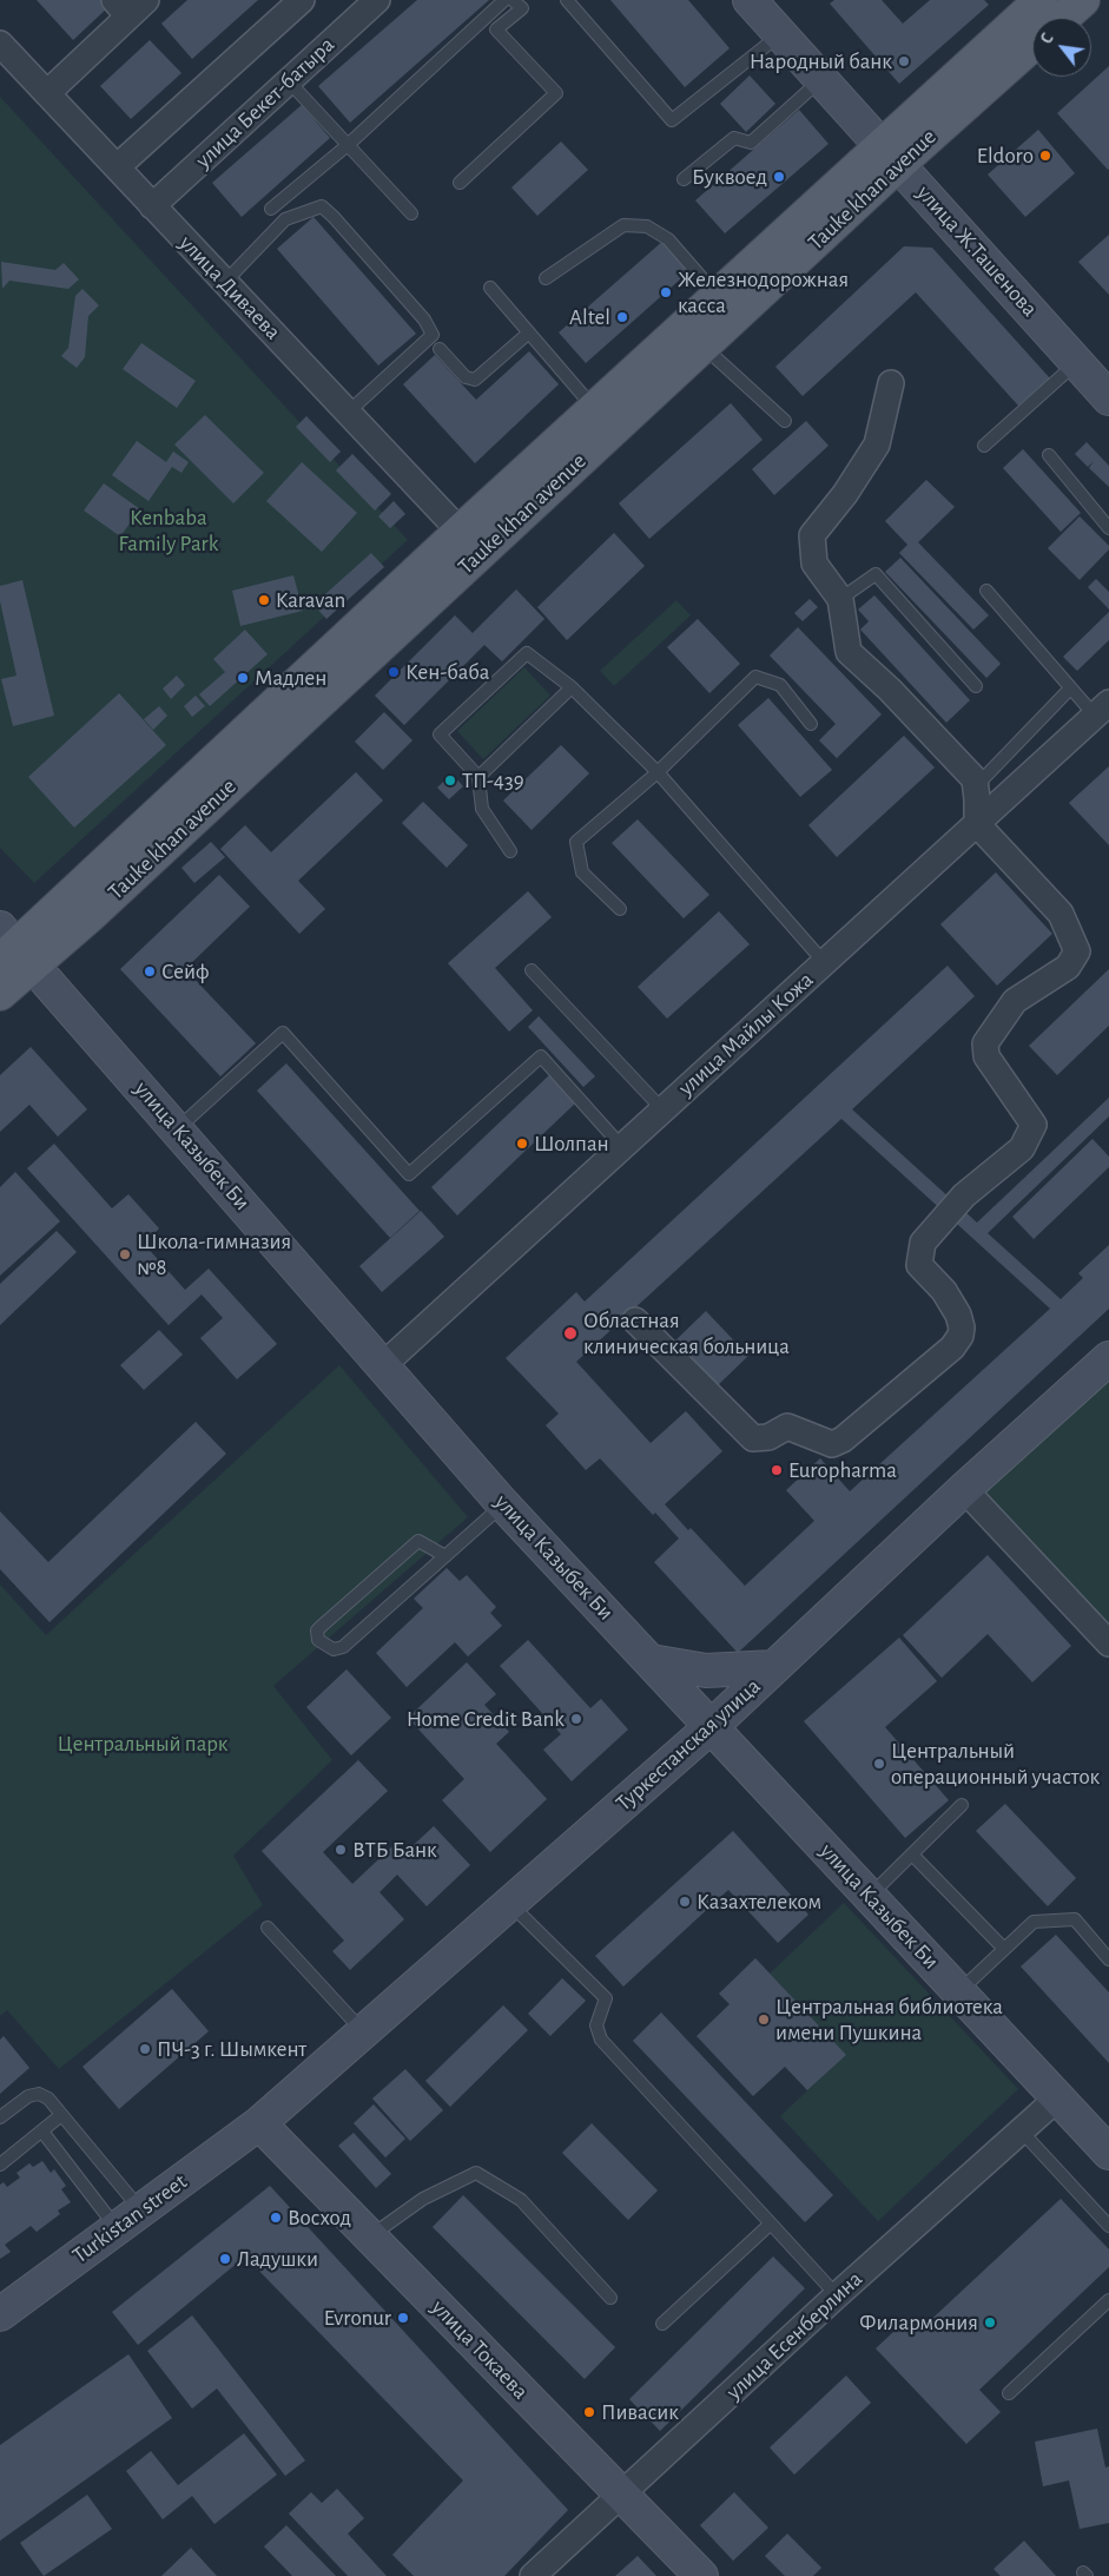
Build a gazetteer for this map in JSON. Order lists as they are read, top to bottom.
{
  "streets": {
    "main road": [
      "Tauke khan avenue",
      "улица Ж.Ташенова",
      "улица Казыбек Би",
      "Туркестанская улица",
      "Turkistan street",
      "улица Токаева"
    ],
    "street": [
      "улица Бекет-батыра",
      "улица Диваева",
      "улица Майлы Кожа",
      "улица Есенберлина"
    ]
  },
  "crossings": [
    ["улица Бекет-батыра", "улица Диваева"],
    ["Tauke khan avenue", "улица Ж.Ташенова"],
    ["Tauke khan avenue", "улица Диваева"],
    ["Tauke khan avenue", "улица Казыбек Би"],
    ["улица Майлы Кожа", "улица Казыбек Би"],
    ["улица Казыбек Би", "Туркестанская улица"],
    ["улица Казыбек Би", "улица Есенберлина"],
    ["Туркестанская улица", "Turkistan street"],
    ["Туркестанская улица", "улица Токаева"],
    ["Turkistan street", "улица Токаева"],
    ["улица Есенберлина", "улица Токаева"]
  ],
  "parks": ["Kenbaba Family Park", "Центральный парк"],
  "places": [
    "Народный банк",
    "Eldoro",
    "Буквоед",
    "Железнодорожная касса",
    "Altel",
    "Karavan",
    "Кен-баба",
    "Мадлен",
    "ТП-439",
    "Сейф",
    "Шолпан",
    "Школа-гимназия №8",
    "Областная клиническая больница",
    "Europharma",
    "Home Credit Bank",
    "Центральный операционный участок",
    "ВТБ Банк",
    "Казахтелеком",
    "Центральная библиотека имени Пушкина",
    "ПЧ-3 г. Шымкент",
    "Восход",
    "Ладушки",
    "Evronur",
    "Филармония",
    "Пивасик"
  ],
  "north": "top left"
}
